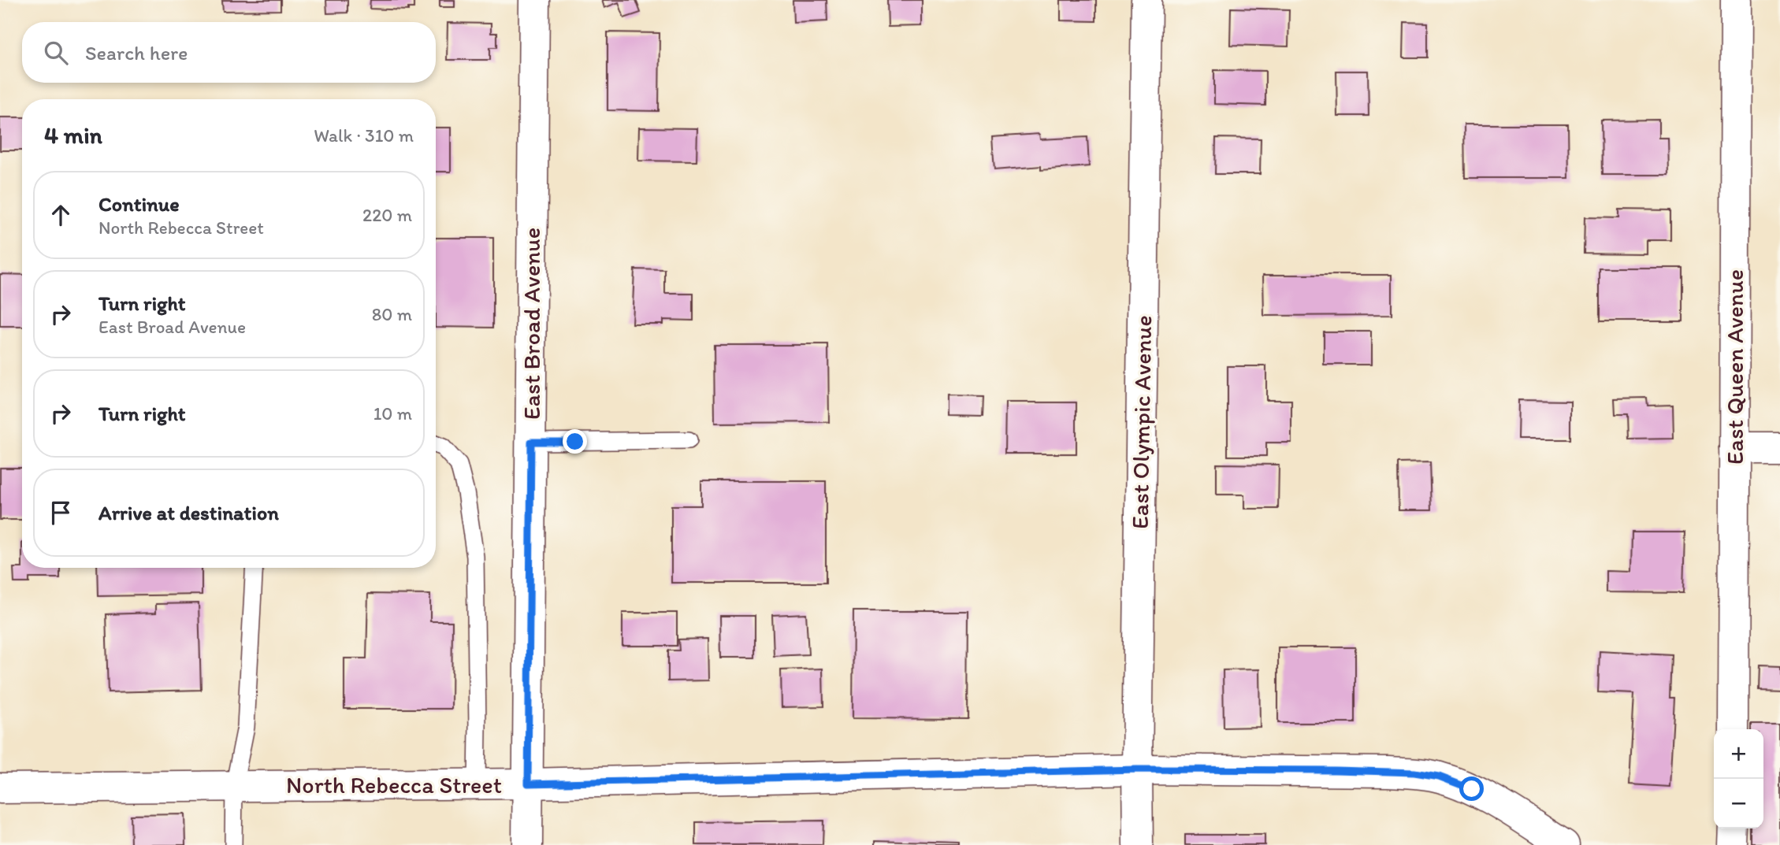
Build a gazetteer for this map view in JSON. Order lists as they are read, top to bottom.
{
  "streets": {
    "street": [
      "East Broad Avenue",
      "East Queen Avenue",
      "East Olympic Avenue",
      "North Rebecca Street"
    ]
  },
  "crossings": [
    ["East Broad Avenue", "North Rebecca Street"],
    ["East Olympic Avenue", "North Rebecca Street"]
  ],
  "page": {
    "search": "Search here",
    "heading": ["4 min", "Walk · 310 m"],
    "list": [
      ["Continue", "North Rebecca Street", "220 m"],
      ["Turn right", "East Broad Avenue", "80 m"],
      ["Turn right", "10 m"],
      "Arrive at destination"
    ],
    "map_buttons": ["+", "−"]
  }
}
